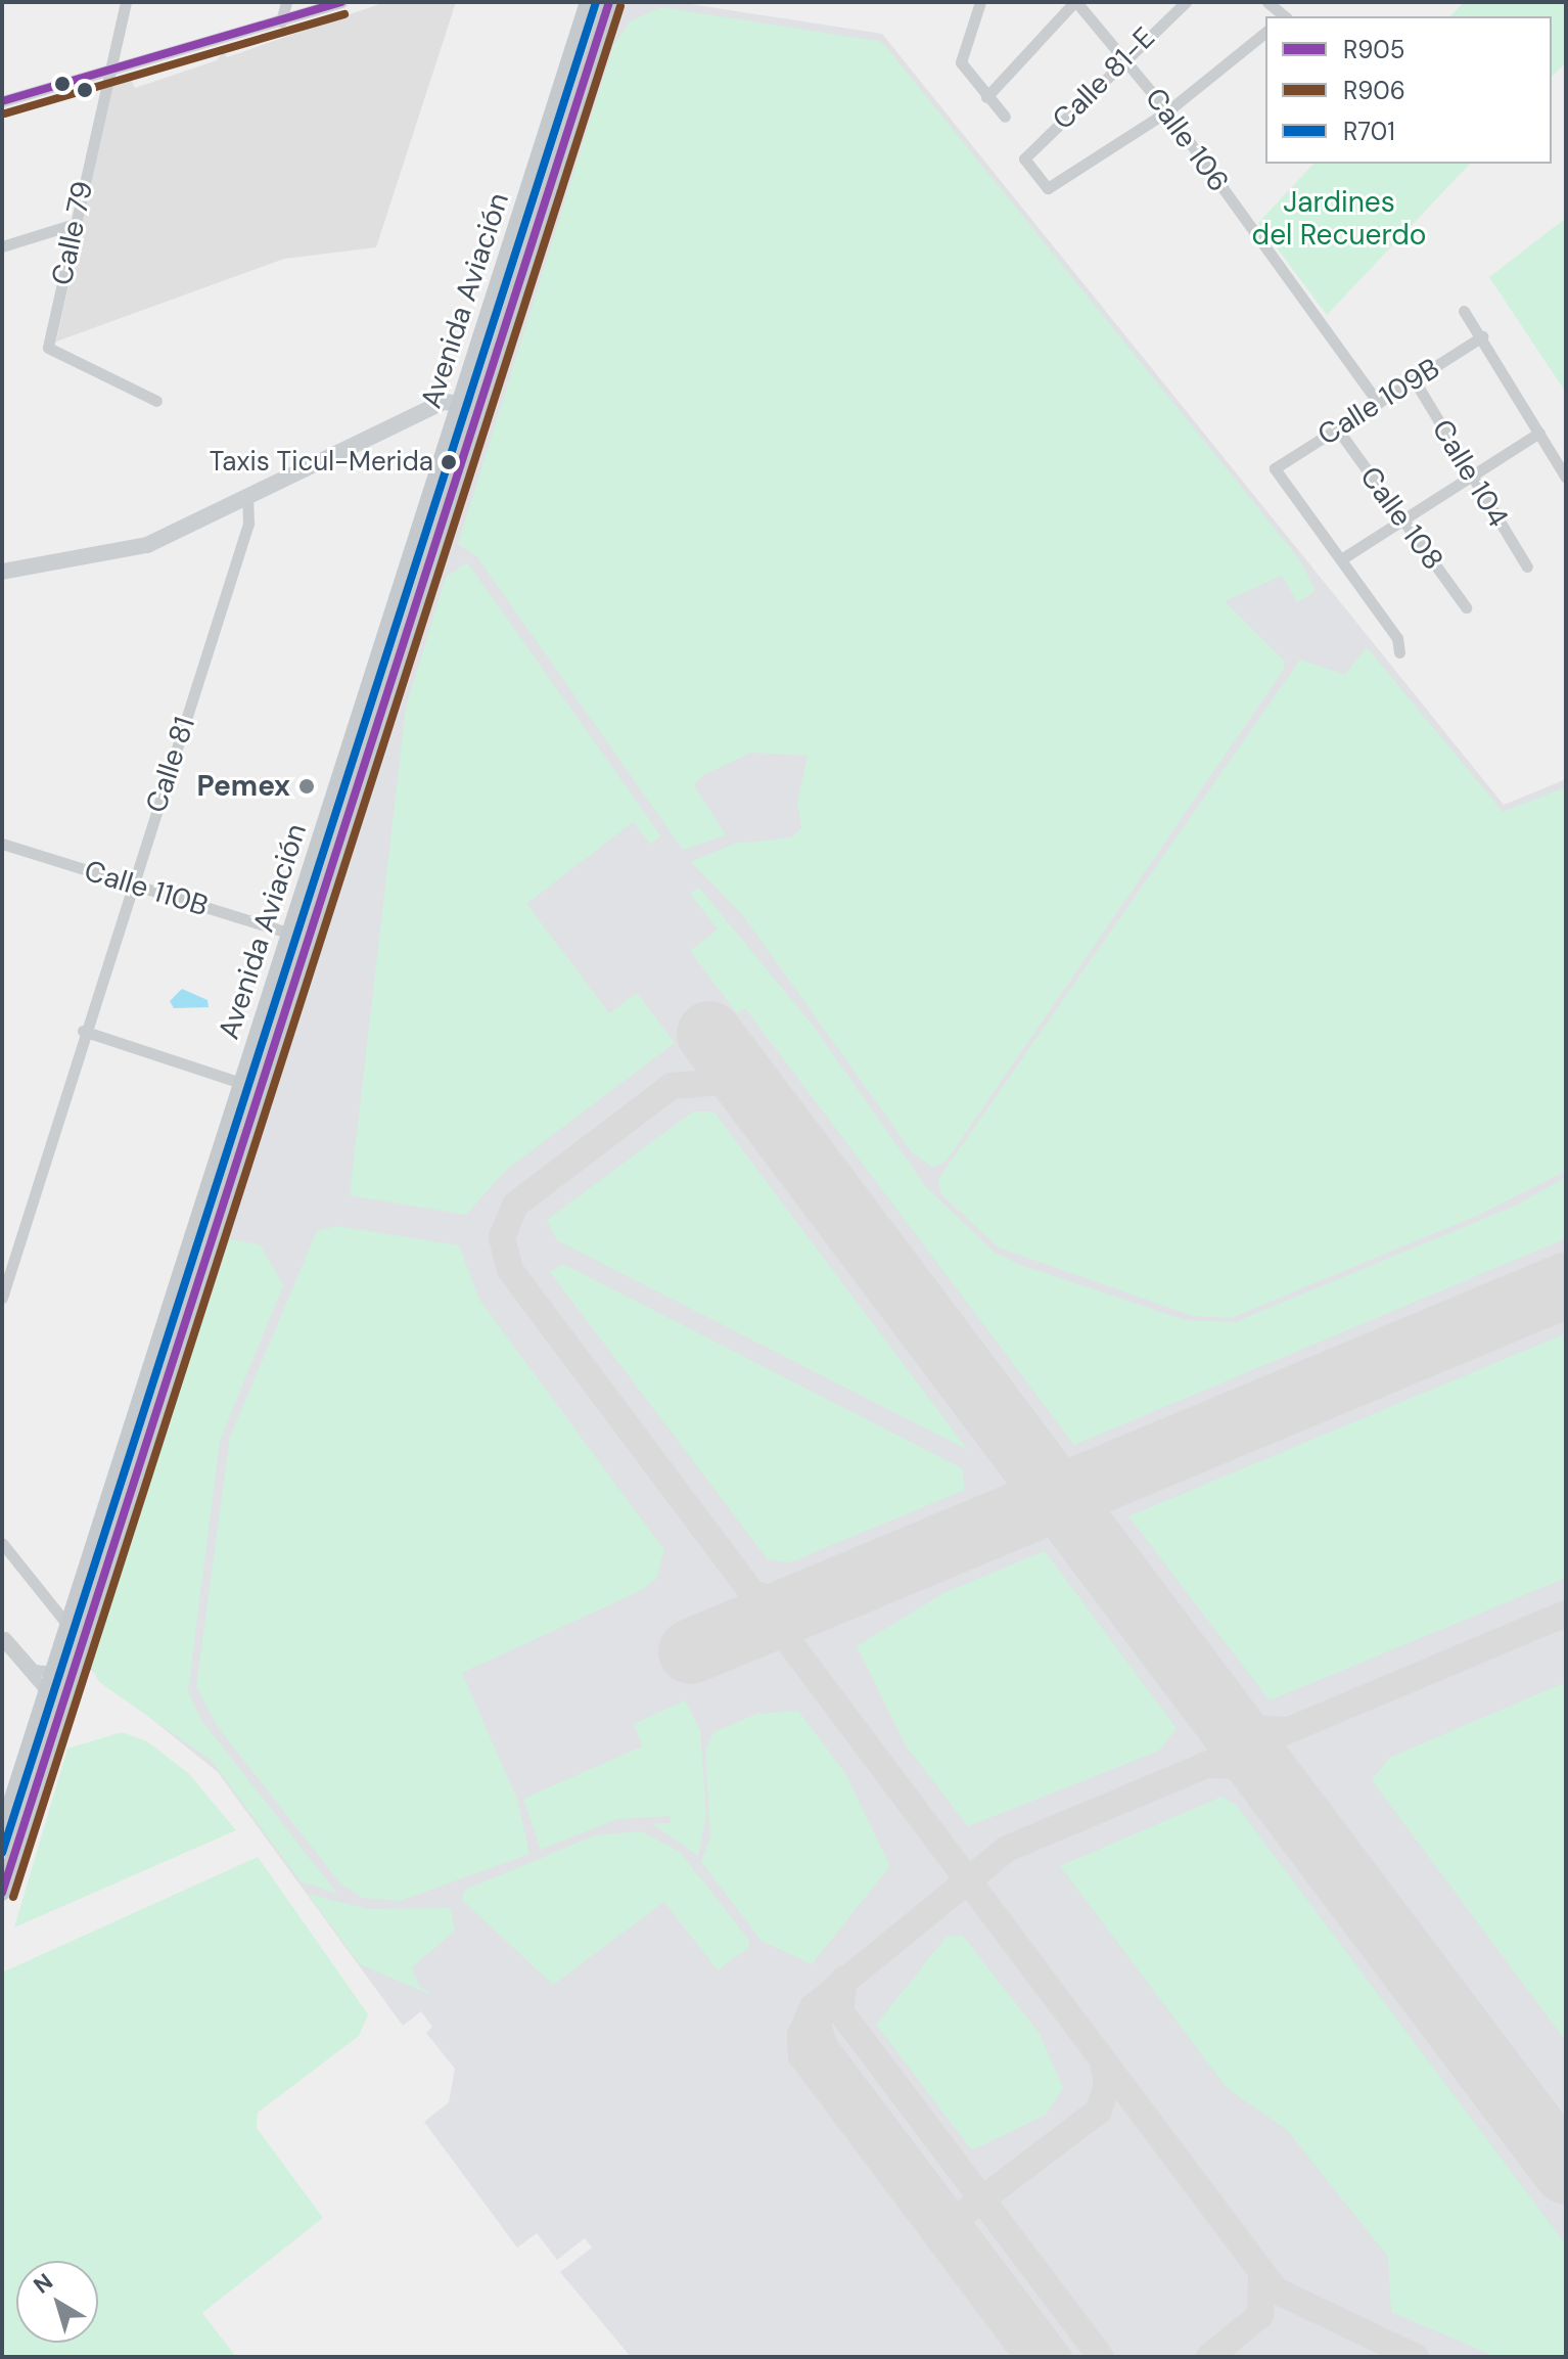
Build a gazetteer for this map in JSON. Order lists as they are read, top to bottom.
{
  "streets": {
    "main road": ["Avenida Aviación"],
    "street": [
      "Calle 81-E",
      "Calle 106",
      "Calle 79",
      "Calle 109B",
      "Calle 104",
      "Calle 108",
      "Calle 81",
      "Calle 110B"
    ]
  },
  "crossings": [
    ["Calle 81-E", "Calle 106"],
    ["Calle 106", "Calle 109B"],
    ["Avenida Aviación", "Calle 110B"],
    ["Calle 109B", "Calle 104"],
    ["Calle 109B", "Calle 108"],
    ["Calle 81", "Calle 110B"]
  ],
  "parks": ["Jardines del Recuerdo"],
  "places": ["Taxis Ticul-Merida", "Pemex"],
  "lines": ["transit line R905", "transit line R701", "transit line R906"],
  "legend": ["R905", "R906", "R701"],
  "north": "top left"
}
